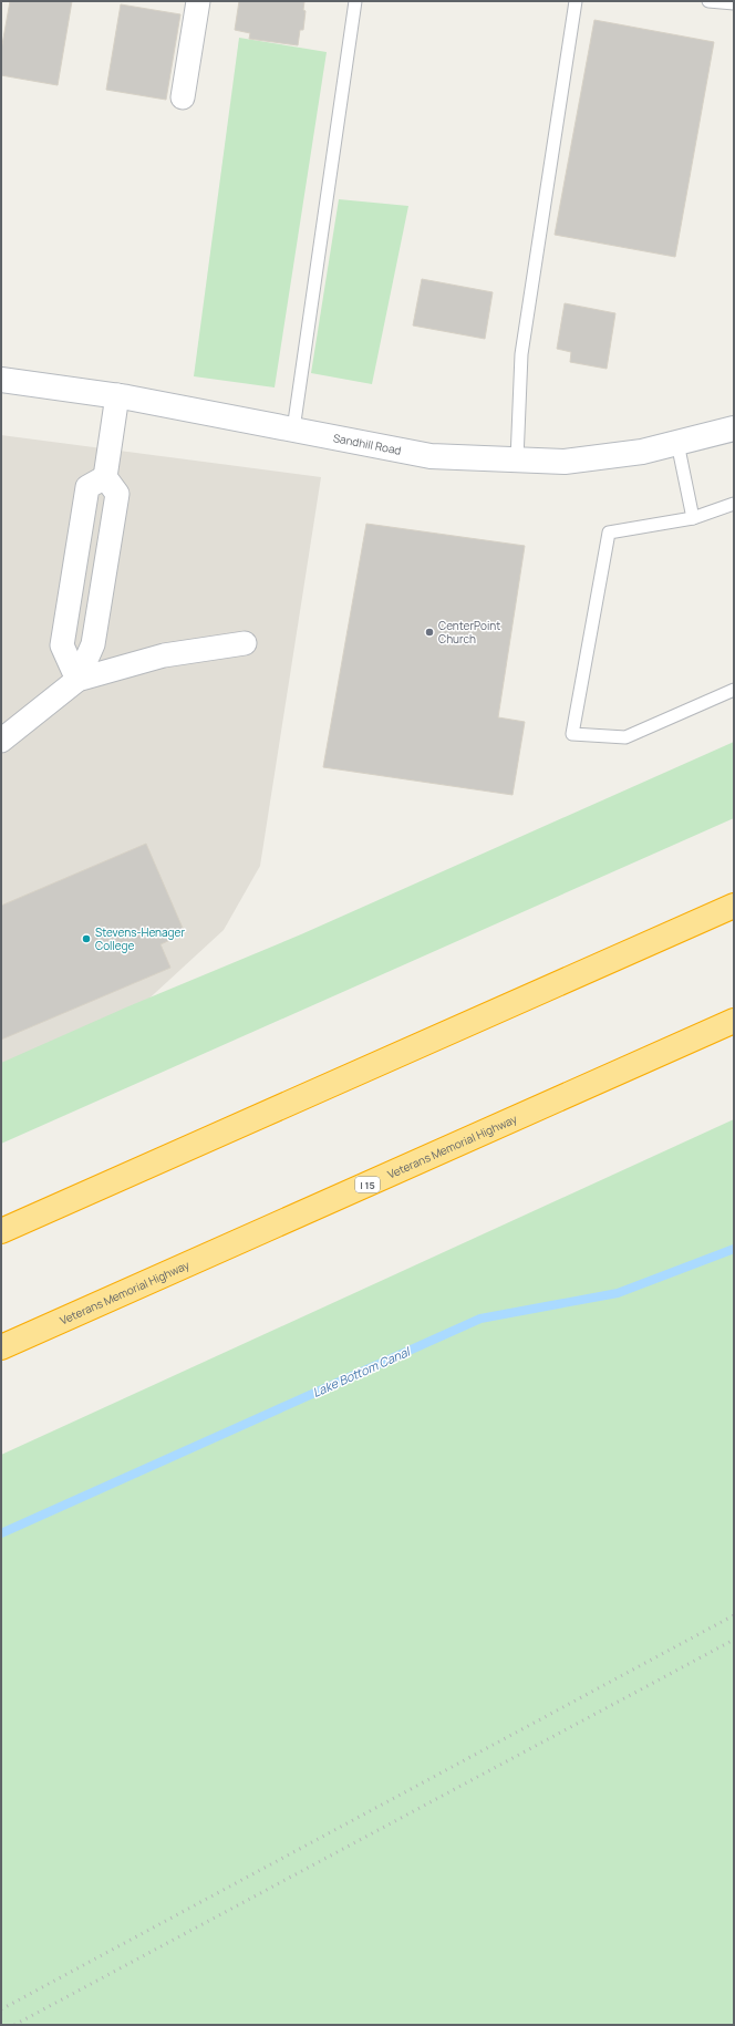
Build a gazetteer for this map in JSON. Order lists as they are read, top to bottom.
{
  "streets": {
    "highway": ["Veterans Memorial Highway", "I 15"],
    "street": ["Sandhill Road"]
  },
  "water": ["Lake Bottom Canal"],
  "places": ["CenterPoint Church", "Stevens-Henager College"]
}
